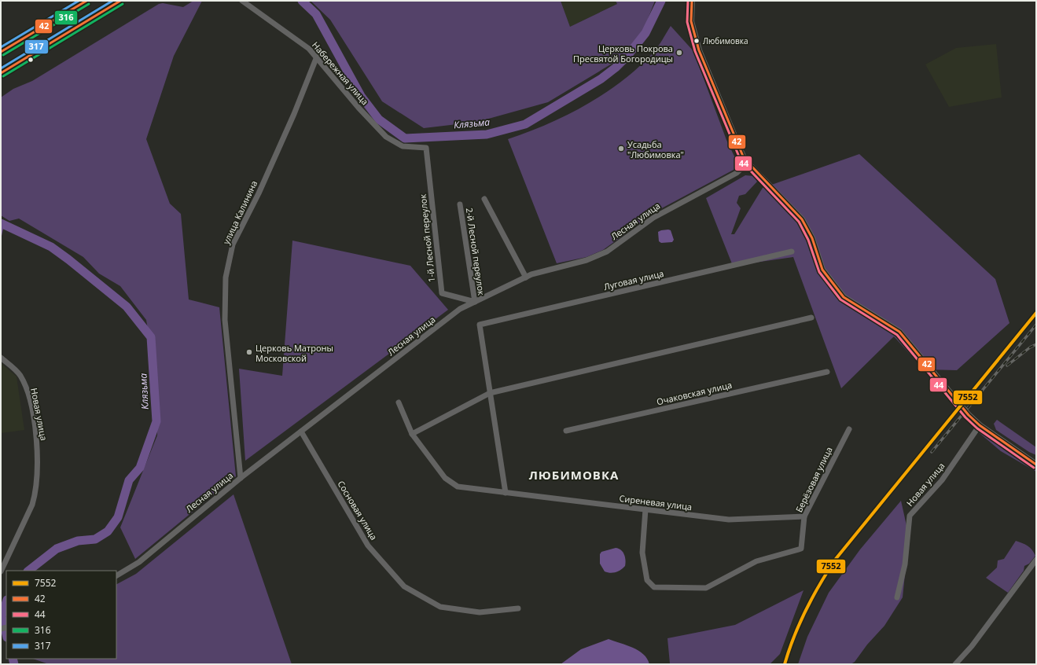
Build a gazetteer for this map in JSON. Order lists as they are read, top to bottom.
{
  "streets": {
    "street": [
      "Набережная улица",
      "улица Калинина",
      "Лесная улица",
      "1-й Лесной переулок",
      "2-й Лесной переулок",
      "Луговая улица",
      "Очаковская улица",
      "Новая улица",
      "Берёзовая улица",
      "Сиреневая улица",
      "Сосновая улица"
    ]
  },
  "crossings": [
    ["Набережная улица", "улица Калинина"],
    ["Набережная улица", "1-й Лесной переулок"],
    ["улица Калинина", "Лесная улица"],
    ["Лесная улица", "1-й Лесной переулок"],
    ["Лесная улица", "2-й Лесной переулок"],
    ["Лесная улица", "Сосновая улица"],
    ["1-й Лесной переулок", "2-й Лесной переулок"],
    ["Берёзовая улица", "Сиреневая улица"]
  ],
  "districts": ["ЛЮБИМОВКА"],
  "water": ["Клязьма"],
  "places": [
    "Любимовка",
    "Церковь Покрова Пресвятой Богородицы",
    "Усадьба \"Любимовка\"",
    "Церковь Матроны Московской"
  ],
  "lines": [
    "transit line 42",
    "transit line 44",
    "transit line 317",
    "transit line 316",
    "transit line 7552"
  ],
  "legend": [
    "7552",
    "42",
    "44",
    "316",
    "317"
  ]
}
